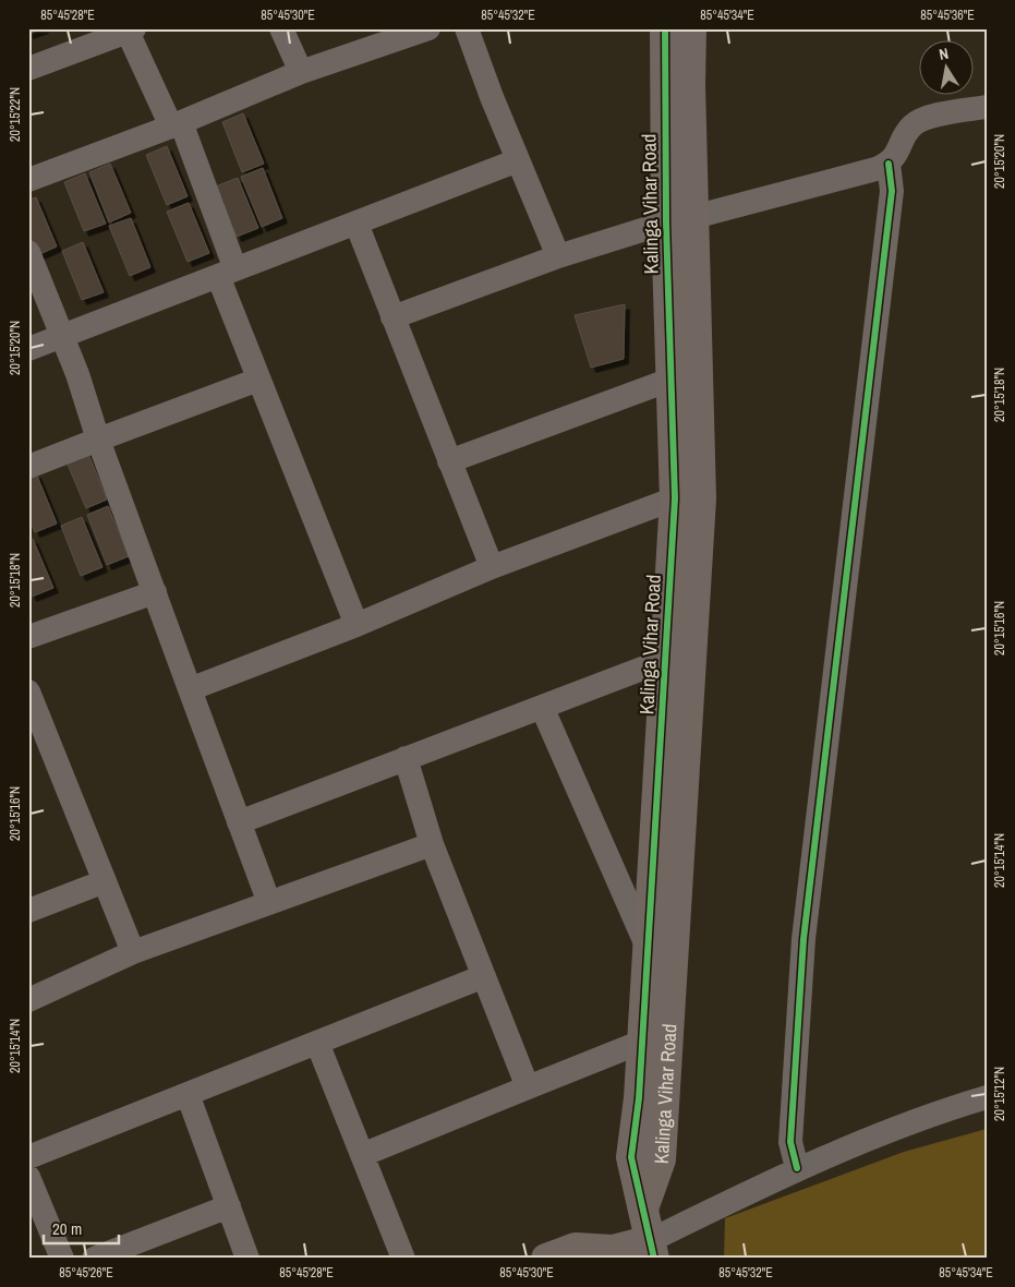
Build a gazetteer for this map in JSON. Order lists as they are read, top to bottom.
{
  "streets": {
    "street": ["Kalinga Vihar Road"]
  },
  "scale_bar": "20 m",
  "north": "top",
  "coordinates": [
    "85°45'28\"E",
    "85°45'30\"E",
    "85°45'32\"E",
    "85°45'34\"E",
    "85°45'36\"E",
    "20°15'22\"N",
    "20°15'20\"N",
    "20°15'18\"N",
    "20°15'16\"N",
    "20°15'14\"N",
    "20°15'12\"N",
    "85°45'26\"E"
  ]
}
